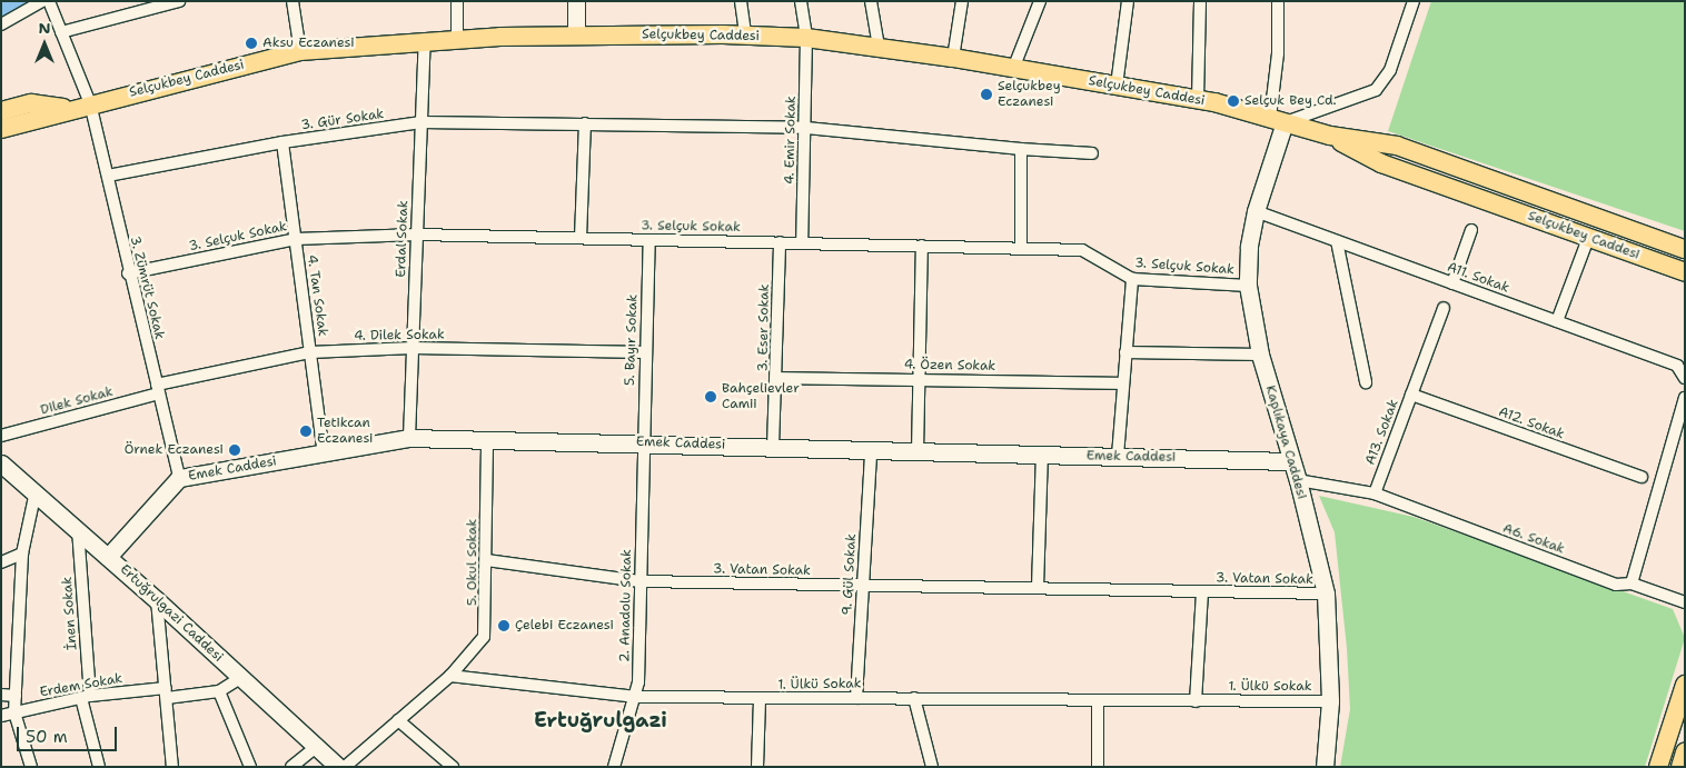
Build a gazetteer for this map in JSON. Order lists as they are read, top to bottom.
{
  "streets": {
    "main road": ["Selçukbey Caddesi"],
    "street": [
      "3. Gür Sokak",
      "4. Emir Sokak",
      "3. Selçuk Sokak",
      "Erdal Sokak",
      "A11. Sokak",
      "3. Zümrüt Sokak",
      "4. Tan Sokak",
      "3. Eser Sokak",
      "4. Dilek Sokak",
      "5. Bayır Sokak",
      "4. Özen Sokak",
      "Dilek Sokak",
      "A12. Sokak",
      "A13. Sokak",
      "Kaplıkaya Caddesi",
      "Emek Caddesi",
      "A6. Sokak",
      "5. Okul Sokak",
      "3. Vatan Sokak",
      "9. Gül Sokak",
      "2. Anadolu Sokak",
      "İnen Sokak",
      "Ertuğrulgazi Caddesi",
      "1. Ülkü Sokak",
      "Erdem Sokak"
    ]
  },
  "crossings": [
    ["Selçukbey Caddesi", "4. Emir Sokak"],
    ["Selçukbey Caddesi", "Erdal Sokak"],
    ["Selçukbey Caddesi", "3. Zümrüt Sokak"],
    ["Selçukbey Caddesi", "Kaplıkaya Caddesi"],
    ["3. Gür Sokak", "4. Emir Sokak"],
    ["3. Gür Sokak", "Erdal Sokak"],
    ["3. Gür Sokak", "3. Zümrüt Sokak"],
    ["3. Gür Sokak", "4. Tan Sokak"],
    ["4. Emir Sokak", "3. Selçuk Sokak"],
    ["3. Selçuk Sokak", "Erdal Sokak"],
    ["3. Selçuk Sokak", "3. Zümrüt Sokak"],
    ["3. Selçuk Sokak", "4. Tan Sokak"],
    ["3. Selçuk Sokak", "3. Eser Sokak"],
    ["3. Selçuk Sokak", "5. Bayır Sokak"],
    ["3. Selçuk Sokak", "Kaplıkaya Caddesi"],
    ["Erdal Sokak", "4. Dilek Sokak"],
    ["Erdal Sokak", "Emek Caddesi"],
    ["A11. Sokak", "Kaplıkaya Caddesi"],
    ["3. Zümrüt Sokak", "4. Dilek Sokak"],
    ["3. Zümrüt Sokak", "Dilek Sokak"],
    ["3. Zümrüt Sokak", "Emek Caddesi"],
    ["4. Tan Sokak", "4. Dilek Sokak"],
    ["4. Tan Sokak", "Emek Caddesi"],
    ["3. Eser Sokak", "4. Özen Sokak"],
    ["3. Eser Sokak", "Emek Caddesi"],
    ["4. Dilek Sokak", "5. Bayır Sokak"],
    ["4. Dilek Sokak", "Dilek Sokak"],
    ["5. Bayır Sokak", "Emek Caddesi"],
    ["5. Bayır Sokak", "2. Anadolu Sokak"],
    ["A12. Sokak", "A13. Sokak"],
    ["A13. Sokak", "A6. Sokak"],
    ["Kaplıkaya Caddesi", "Emek Caddesi"],
    ["Kaplıkaya Caddesi", "3. Vatan Sokak"],
    ["Kaplıkaya Caddesi", "1. Ülkü Sokak"],
    ["Emek Caddesi", "5. Okul Sokak"],
    ["Emek Caddesi", "9. Gül Sokak"],
    ["Emek Caddesi", "2. Anadolu Sokak"],
    ["Emek Caddesi", "Ertuğrulgazi Caddesi"],
    ["5. Okul Sokak", "3. Vatan Sokak"],
    ["5. Okul Sokak", "1. Ülkü Sokak"],
    ["3. Vatan Sokak", "9. Gül Sokak"],
    ["3. Vatan Sokak", "2. Anadolu Sokak"],
    ["3. Vatan Sokak", "1. Ülkü Sokak"],
    ["9. Gül Sokak", "1. Ülkü Sokak"],
    ["2. Anadolu Sokak", "1. Ülkü Sokak"],
    ["İnen Sokak", "Ertuğrulgazi Caddesi"],
    ["İnen Sokak", "Erdem Sokak"],
    ["Ertuğrulgazi Caddesi", "Erdem Sokak"]
  ],
  "districts": ["Ertuğrulgazi"],
  "places": [
    "Aksu Eczanesi",
    "Selçukbey Eczanesi",
    "Selçuk Bey Cd.",
    "Bahçelievler Camii",
    "Tetikcan Eczanesi",
    "Örnek Eczanesi",
    "Çelebi Eczanesi"
  ],
  "scale_bar": "50 m",
  "north": "top"
}
